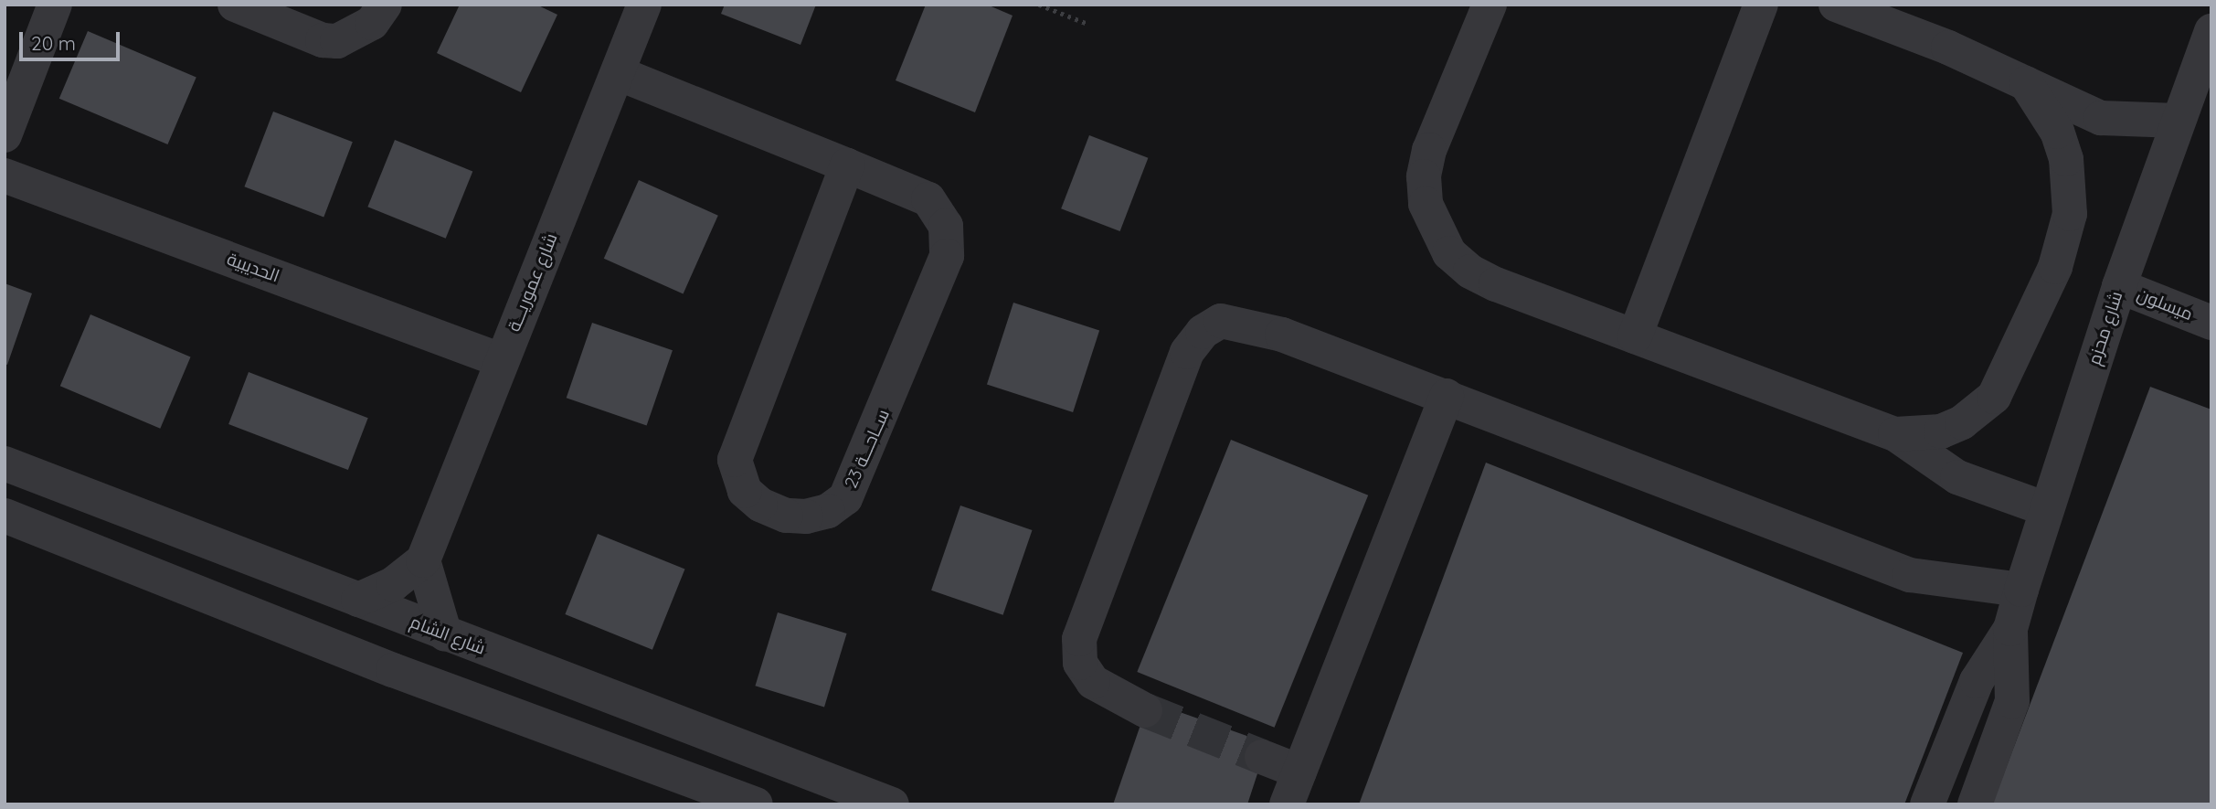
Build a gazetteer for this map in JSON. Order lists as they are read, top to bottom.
{
  "streets": {
    "street": [
      "الحديبية",
      "شارع عموريـــة",
      "ميسلون",
      "شارع محزم",
      "ســاحـــة 23",
      "شارع الشام"
    ]
  },
  "crossings": [
    ["الحديبية", "شارع عموريـــة"],
    ["شارع عموريـــة", "ســاحـــة 23"],
    ["ميسلون", "شارع محزم"]
  ],
  "scale_bar": "20 m"
}
